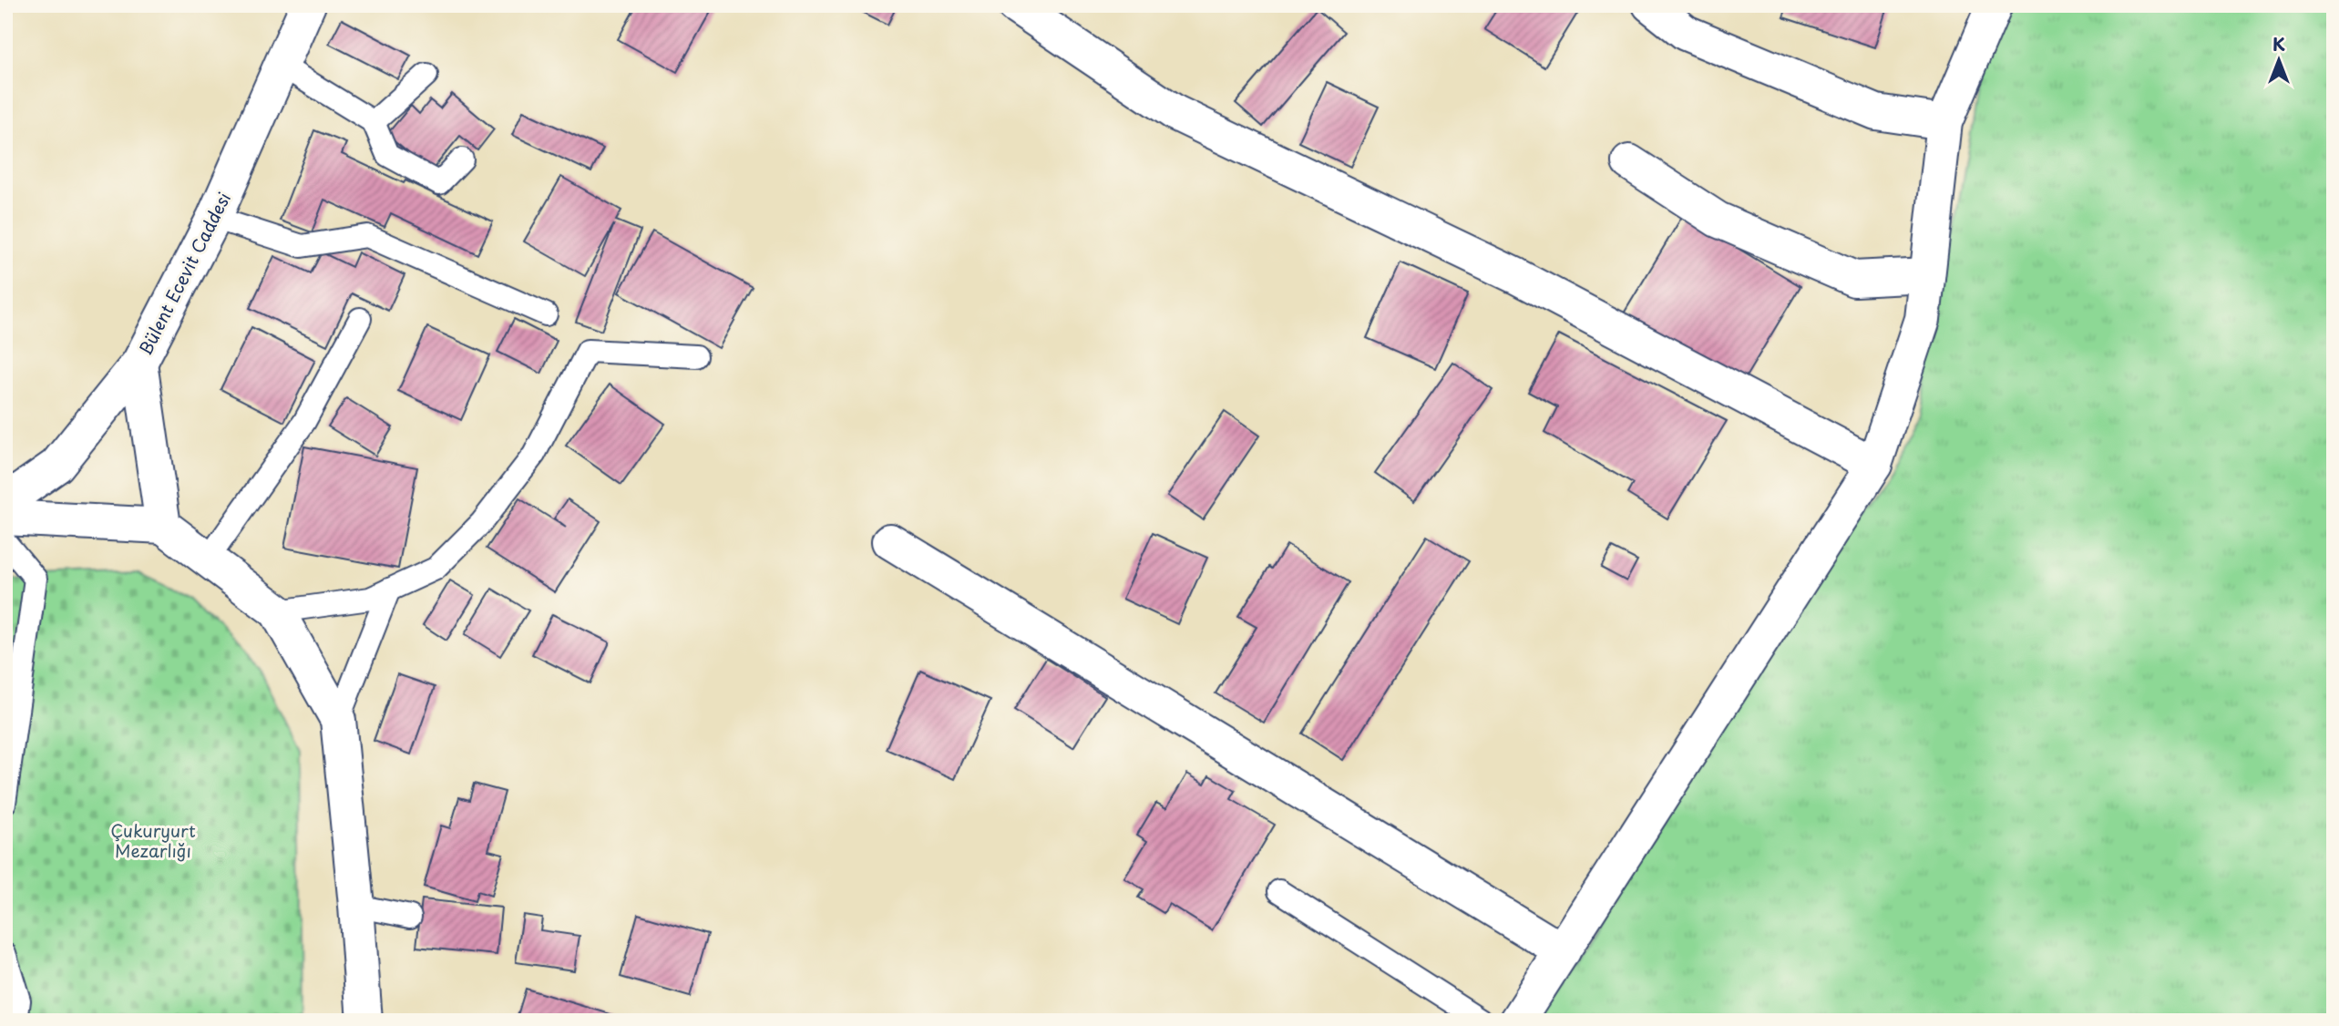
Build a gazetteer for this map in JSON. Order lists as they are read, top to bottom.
{
  "streets": {
    "street": ["Bülent Ecevit Caddesi"]
  },
  "parks": ["Çukuryurt Mezarlığı"],
  "north": "top"
}
